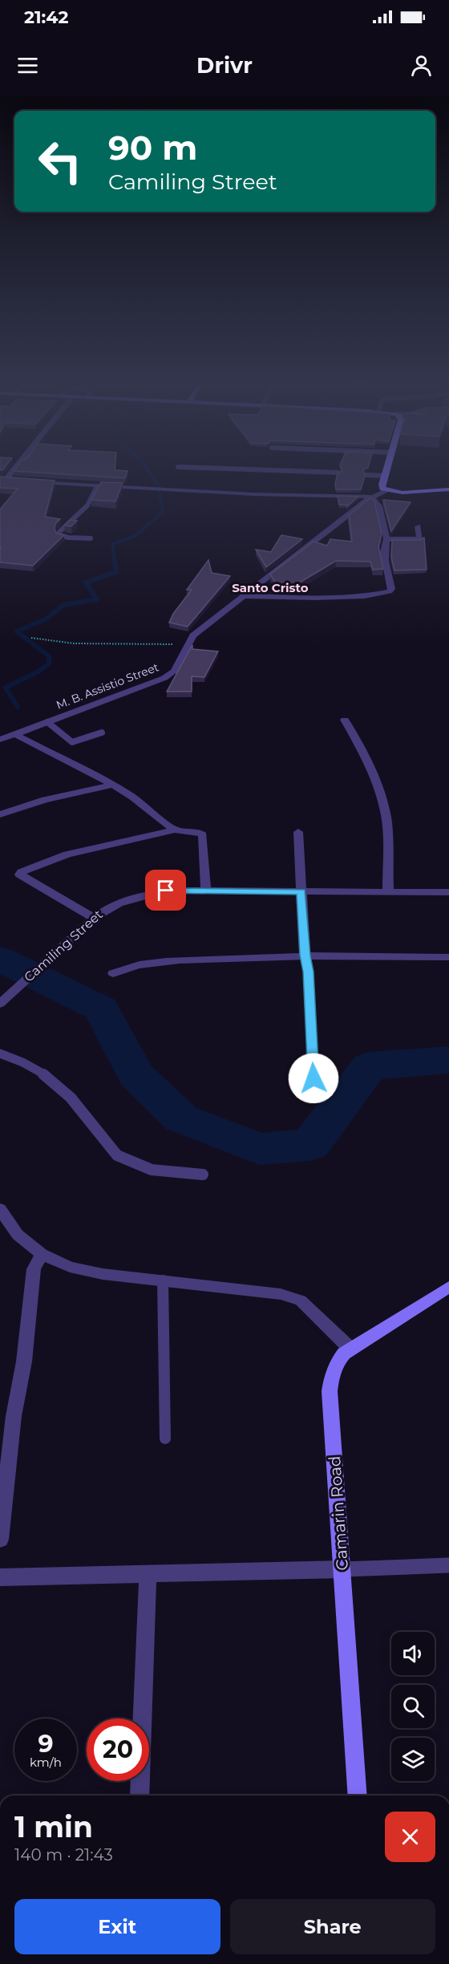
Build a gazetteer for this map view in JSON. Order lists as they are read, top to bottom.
{
  "streets": {
    "main road": ["Camarin Road"],
    "street": ["M. B. Assistio Street", "Camiling Street"]
  },
  "districts": ["Santo Cristo"],
  "page": {
    "status": "21:42",
    "header": "Drivr",
    "turn": ["90 m", "Camiling Street"],
    "speed": "9 km/h",
    "limit": "20",
    "heading": ["1 min", "140 m · 21:43"],
    "buttons": ["Exit", "Share"]
  }
}
